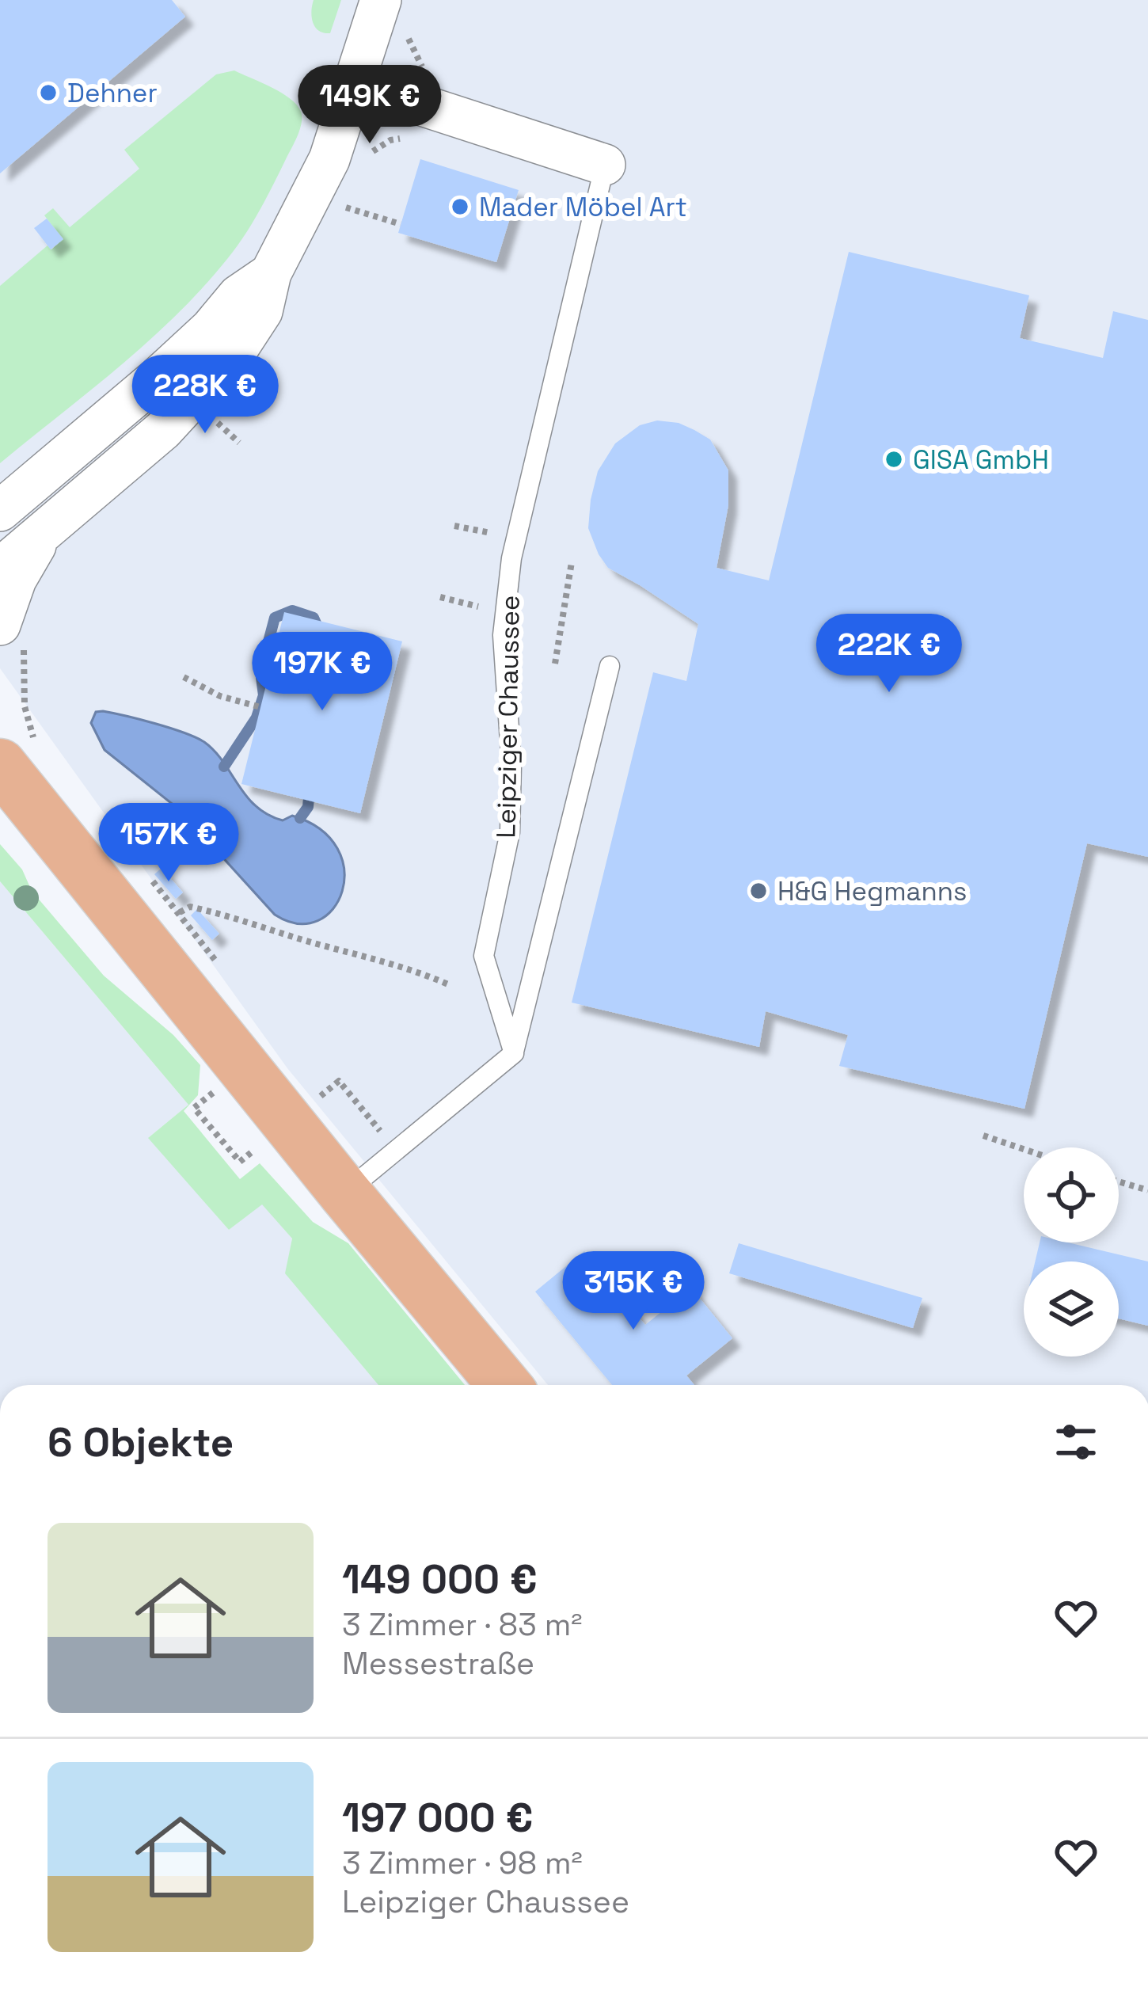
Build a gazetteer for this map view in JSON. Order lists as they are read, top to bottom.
{
  "streets": {
    "lane": ["Leipziger Chaussee"]
  },
  "places": [
    "Dehner",
    "Mader Möbel Art",
    "GISA GmbH",
    "H&G Hegmanns"
  ],
  "page": {
    "price": [
      "149K €",
      "228K €",
      "222K €",
      "197K €",
      "157K €",
      "315K €"
    ],
    "heading": "6 Objekte",
    "list": [
      {
        "name": "149 000 €",
        "note": "3 Zimmer · 83 m² · Messestraße"
      },
      {
        "name": "197 000 €",
        "note": "3 Zimmer · 98 m² · Leipziger Chaussee"
      }
    ]
  }
}
